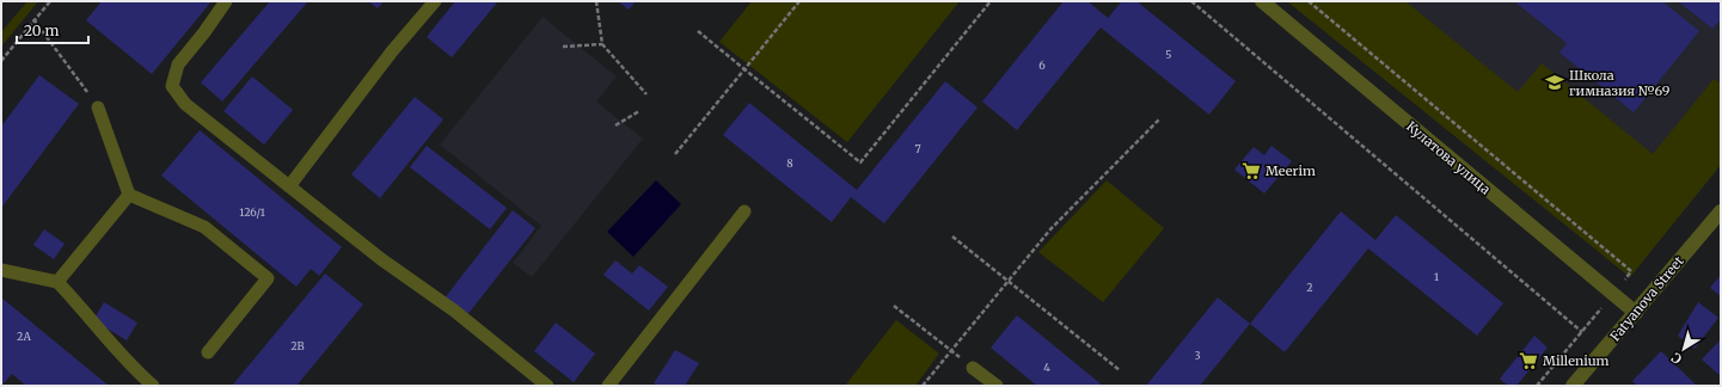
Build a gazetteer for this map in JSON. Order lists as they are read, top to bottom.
{
  "streets": {
    "street": ["Кулатова улица", "Fatyanova Street"]
  },
  "crossings": [
    ["Кулатова улица", "Fatyanova Street"]
  ],
  "places": {
    "school or university": ["Школа гимназия №69"],
    "supermarket": ["Meerim", "Millenium"]
  },
  "house_numbers": [
    "5",
    "6",
    "7",
    "8",
    "126/1",
    "1",
    "2",
    "2А",
    "2В",
    "3",
    "4"
  ],
  "scale_bar": "20 m",
  "north": "bottom left"
}
